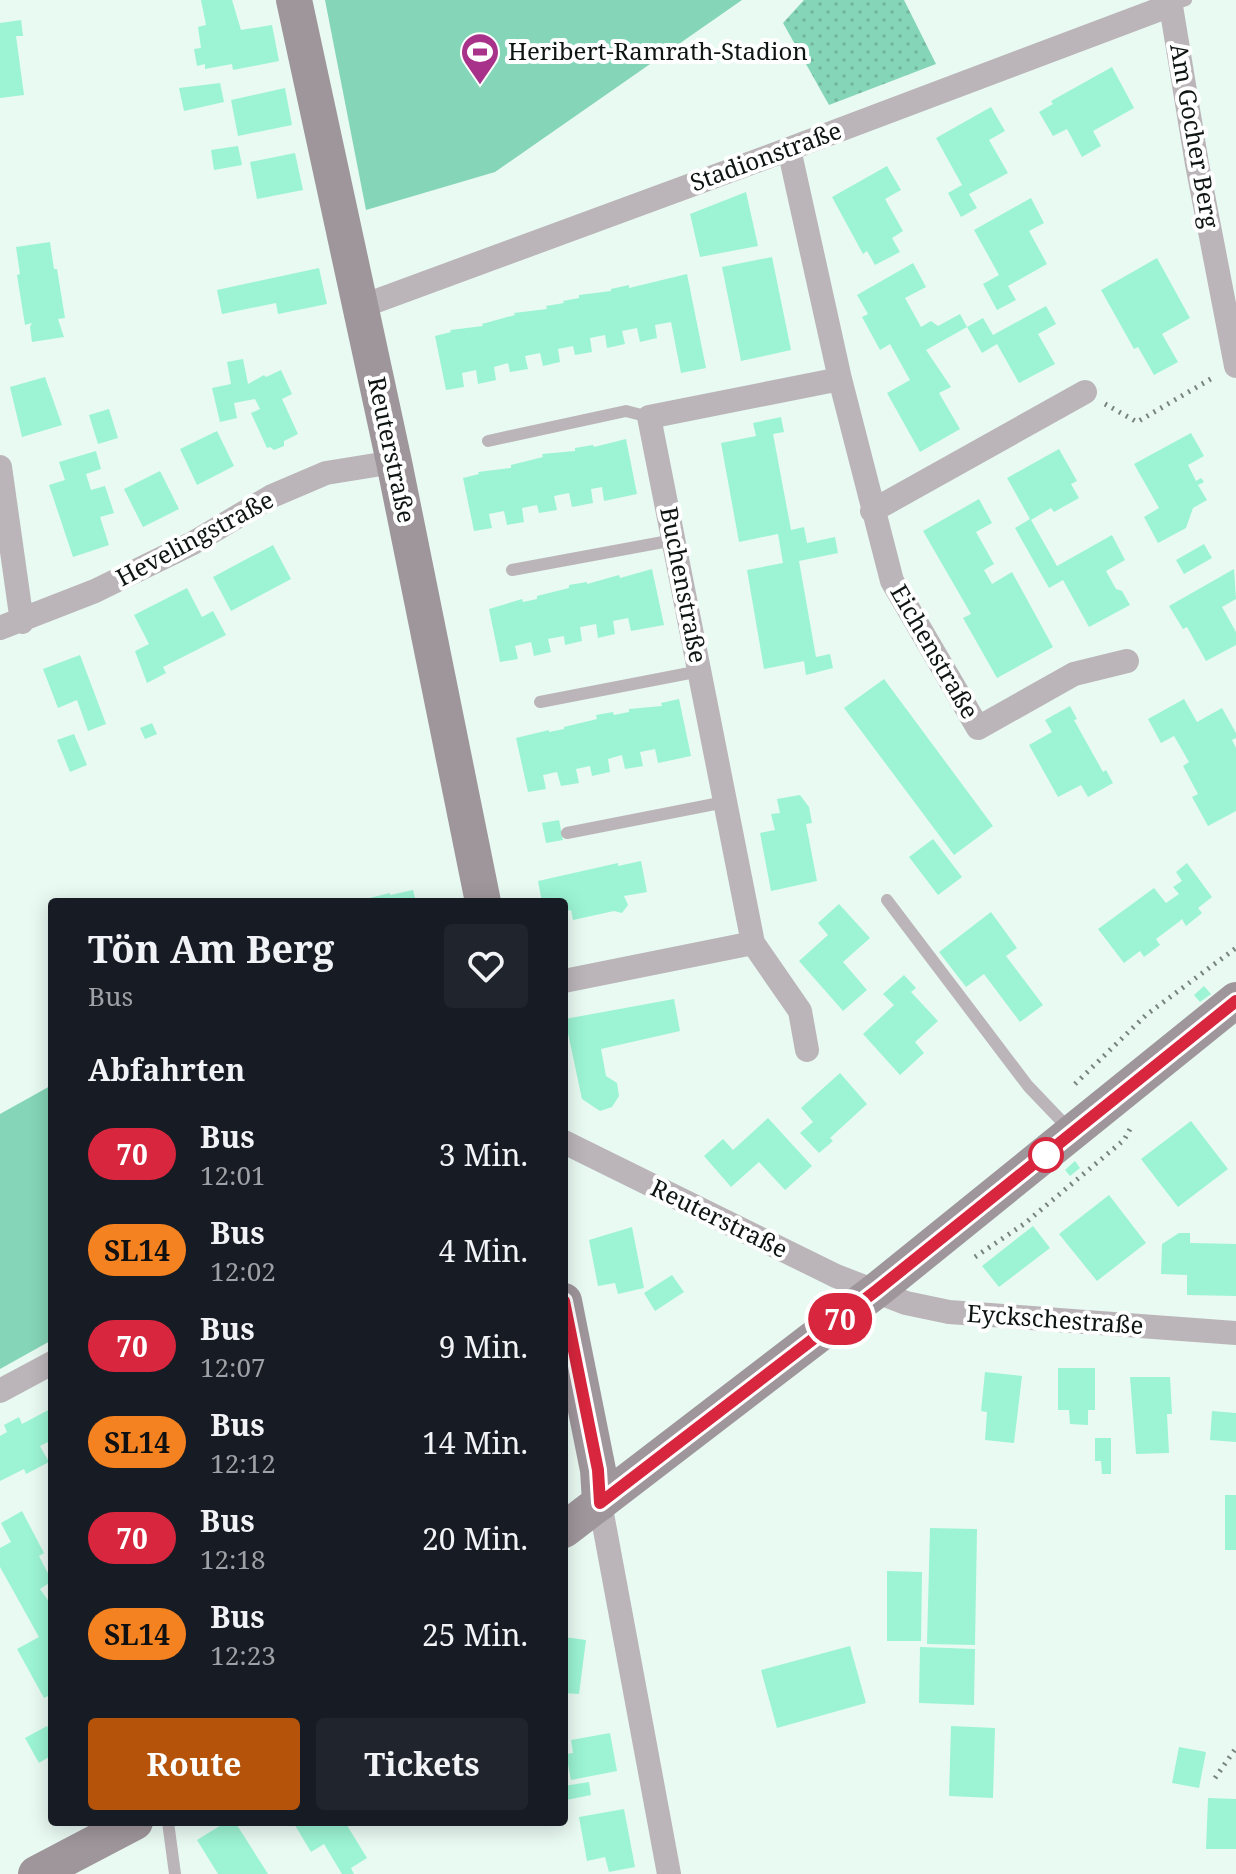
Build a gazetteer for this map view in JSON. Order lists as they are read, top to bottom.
{
  "streets": {
    "street": [
      "Am Gocher Berg",
      "Stadionstraße",
      "Reuterstraße",
      "Hevelingstraße",
      "Buchenstraße",
      "Eichenstraße",
      "Eyckschestraße"
    ]
  },
  "crossings": [
    ["Am Gocher Berg", "Stadionstraße"],
    ["Stadionstraße", "Reuterstraße"],
    ["Stadionstraße", "Eichenstraße"],
    ["Reuterstraße", "Hevelingstraße"],
    ["Reuterstraße", "Eyckschestraße"]
  ],
  "places": {
    "sports": ["Heribert-Ramrath-Stadion"]
  },
  "lines": ["bus line 70"],
  "page": {
    "on_map": "70",
    "heading": [
      ["Tön Am Berg", "Bus"],
      "Abfahrten"
    ],
    "list": [
      {
        "mark": "70",
        "name": "Bus",
        "note": "12:01",
        "value": "3 Min."
      },
      {
        "mark": "SL14",
        "name": "Bus",
        "note": "12:02",
        "value": "4 Min."
      },
      {
        "mark": "70",
        "name": "Bus",
        "note": "12:07",
        "value": "9 Min."
      },
      {
        "mark": "SL14",
        "name": "Bus",
        "note": "12:12",
        "value": "14 Min."
      },
      {
        "mark": "70",
        "name": "Bus",
        "note": "12:18",
        "value": "20 Min."
      },
      {
        "mark": "SL14",
        "name": "Bus",
        "note": "12:23",
        "value": "25 Min."
      }
    ],
    "buttons": ["Route", "Tickets"]
  }
}
